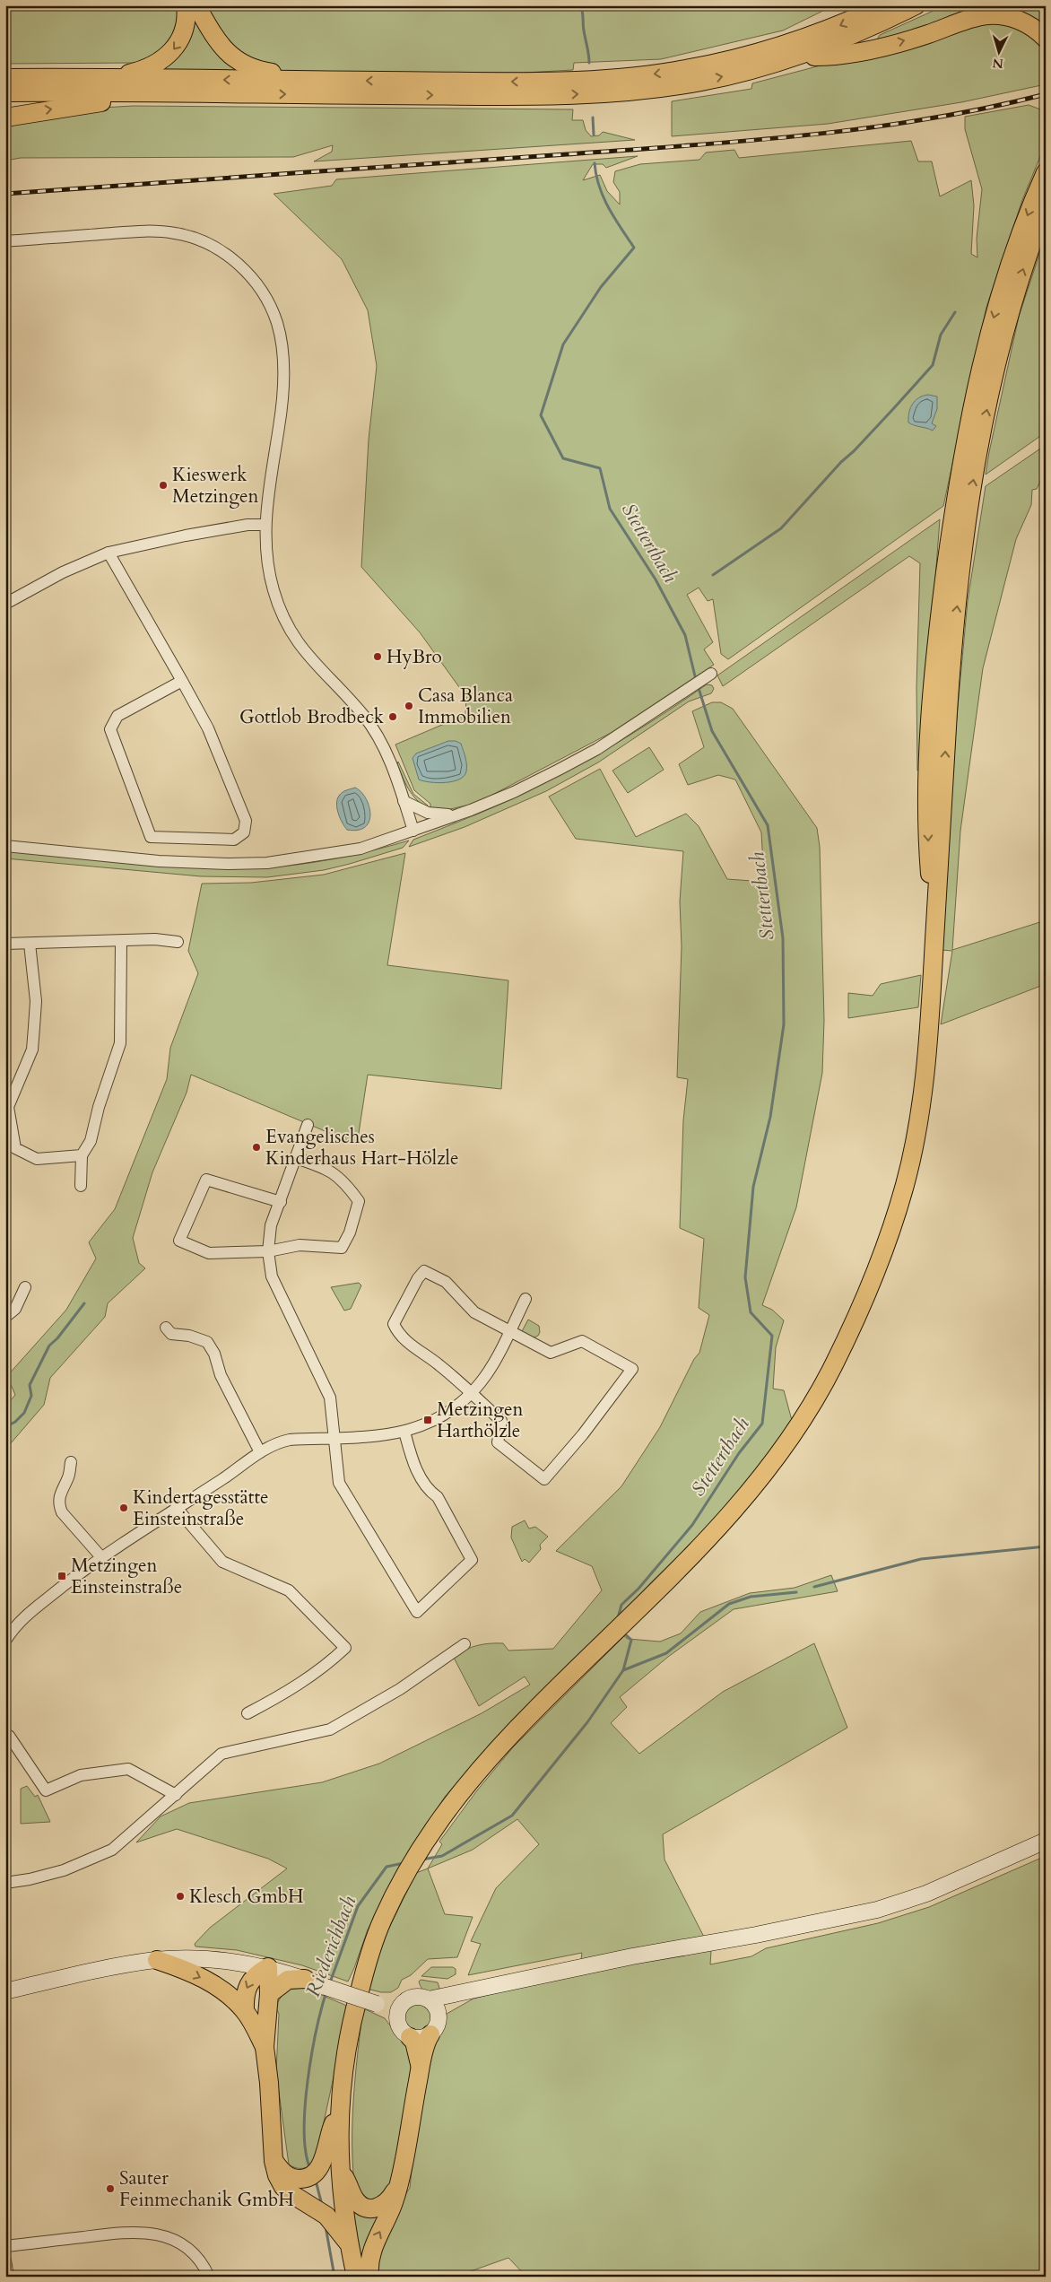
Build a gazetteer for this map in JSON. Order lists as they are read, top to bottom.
{
  "water": ["Stettertbach", "Riederichbach"],
  "places": {
    "other": [
      "Kieswerk Metzingen",
      "HyBro",
      "Casa Blanca Immobilien",
      "Gottlob Brodbeck",
      "Evangelisches Kinderhaus Hart-Hölzle",
      "Kindertagesstätte Einsteinstraße",
      "Klesch GmbH",
      "Sauter Feinmechanik GmbH"
    ],
    "transit": ["Metzingen Harthölzle", "Metzingen Einsteinstraße"]
  },
  "north": "bottom"
}
